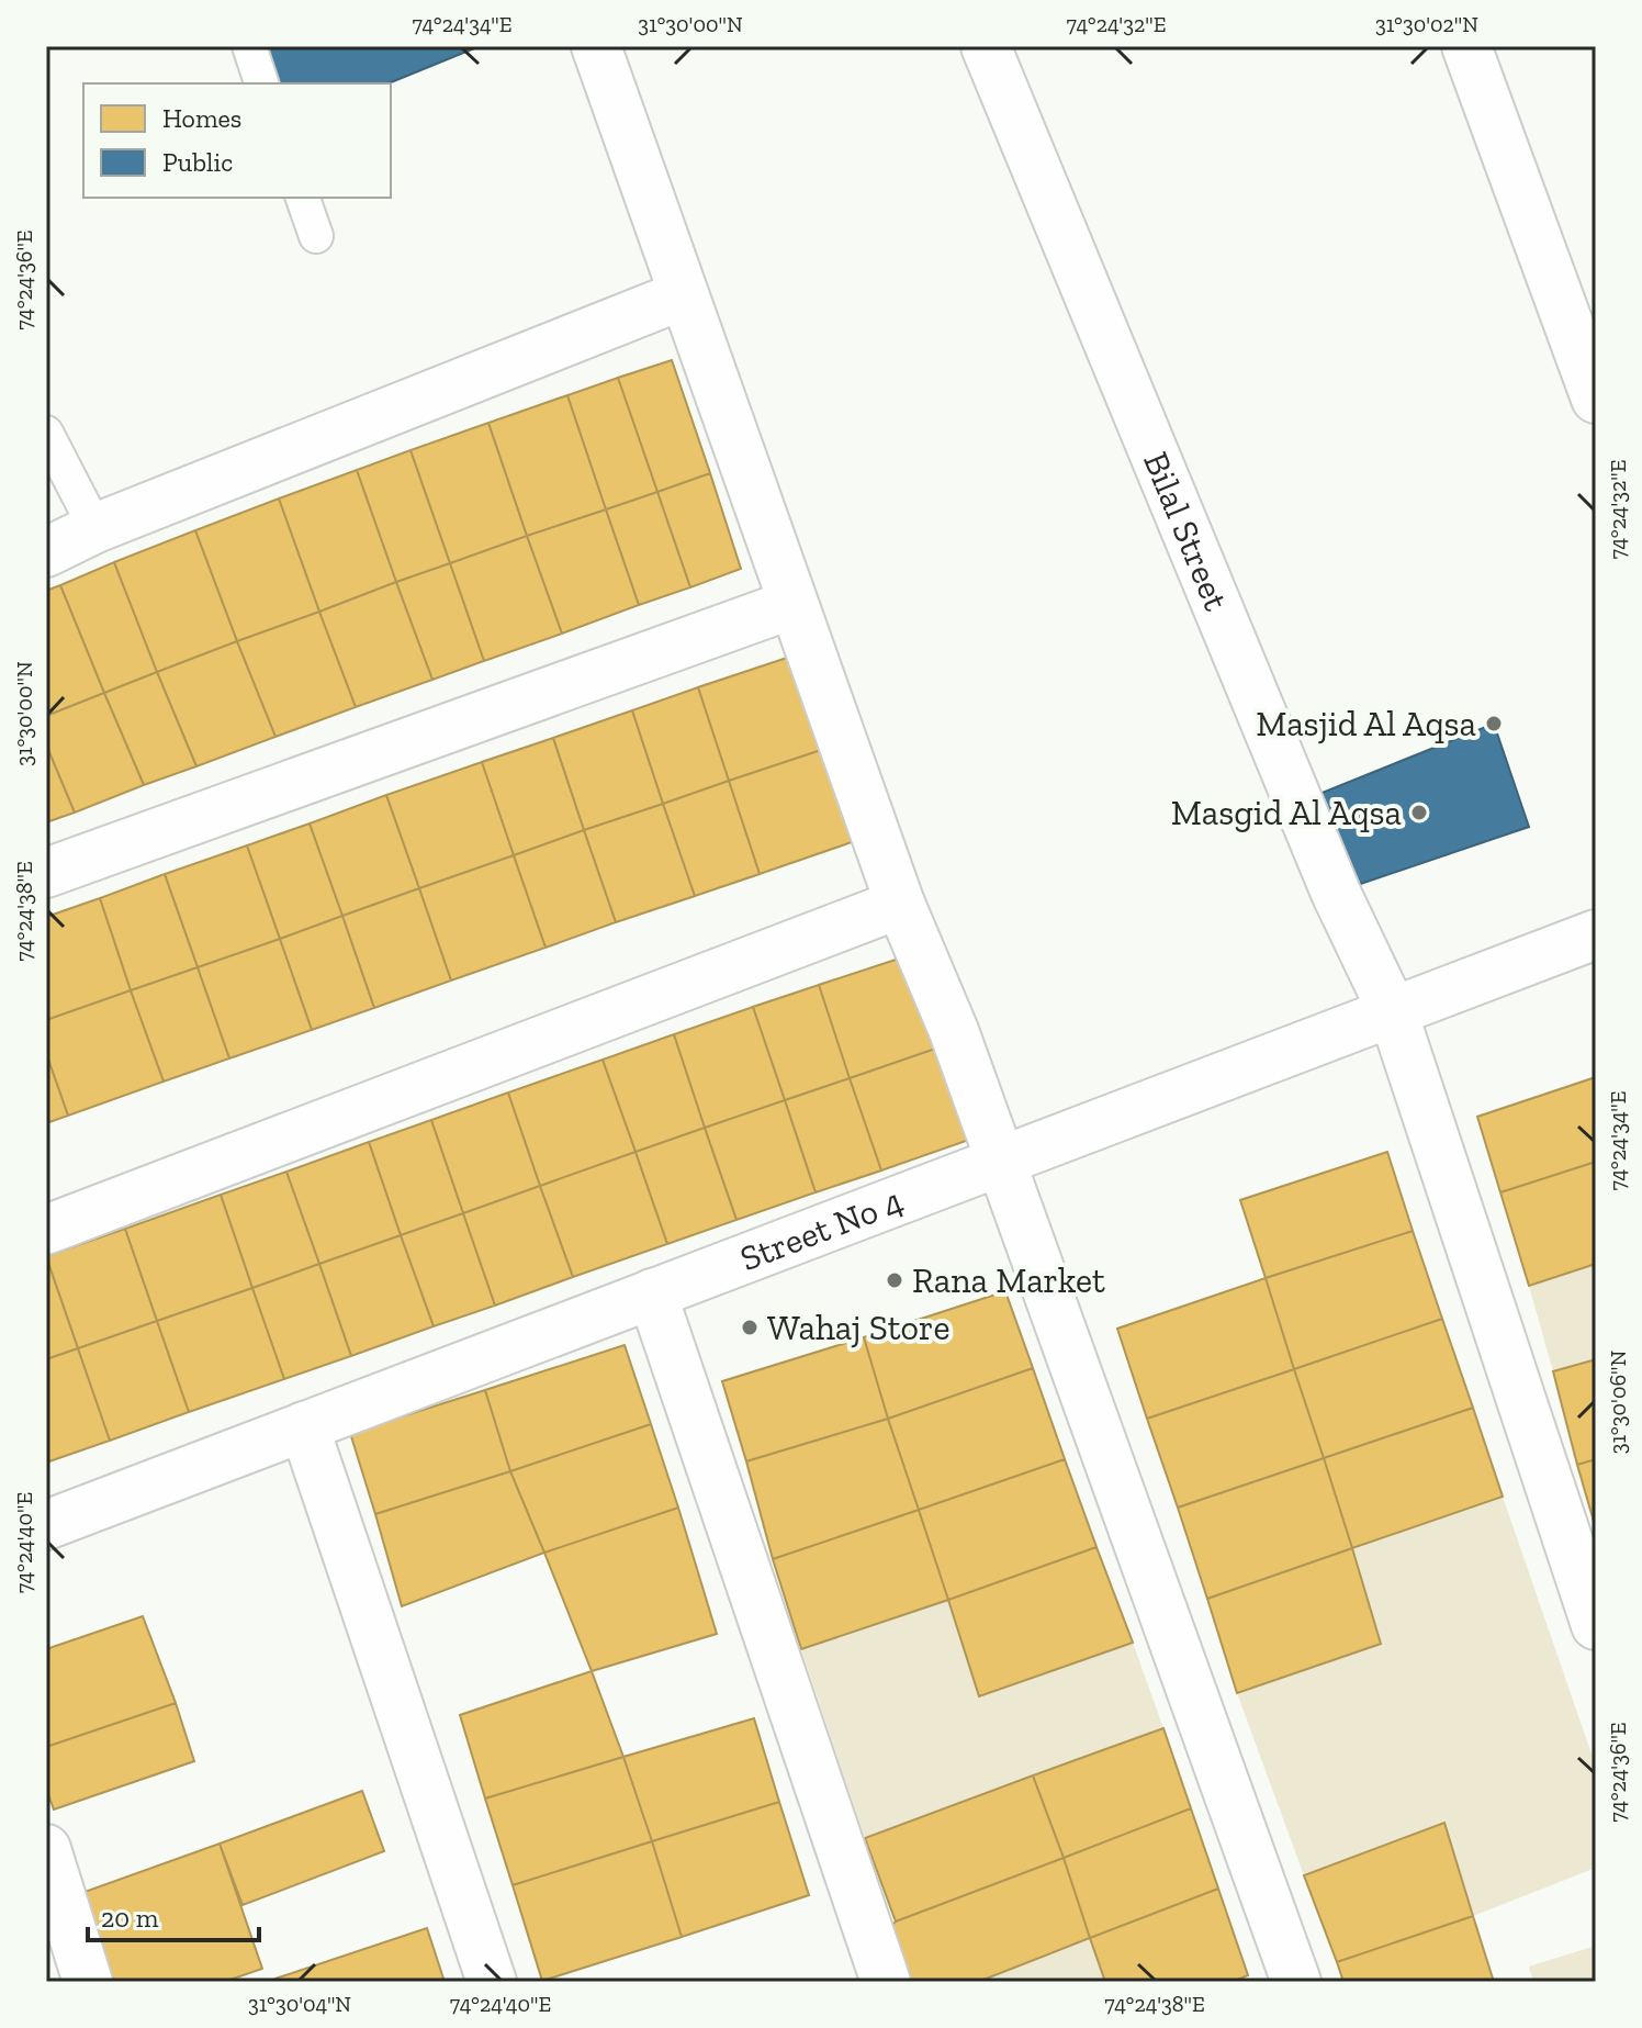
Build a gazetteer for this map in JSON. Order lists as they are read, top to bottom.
{
  "streets": {
    "street": ["Bilal Street", "Street No 4"]
  },
  "crossings": [
    ["Bilal Street", "Street No 4"]
  ],
  "places": [
    "Masjid Al Aqsa",
    "Masgid Al Aqsa",
    "Rana Market",
    "Wahaj Store"
  ],
  "legend": ["Homes", "Public"],
  "scale_bar": "20 m",
  "coordinates": [
    "74°24'34\"E",
    "31°30'00\"N",
    "74°24'32\"E",
    "31°30'02\"N",
    "74°24'36\"E",
    "74°24'38\"E",
    "31°30'06\"N",
    "74°24'40\"E",
    "31°30'04\"N"
  ]
}
